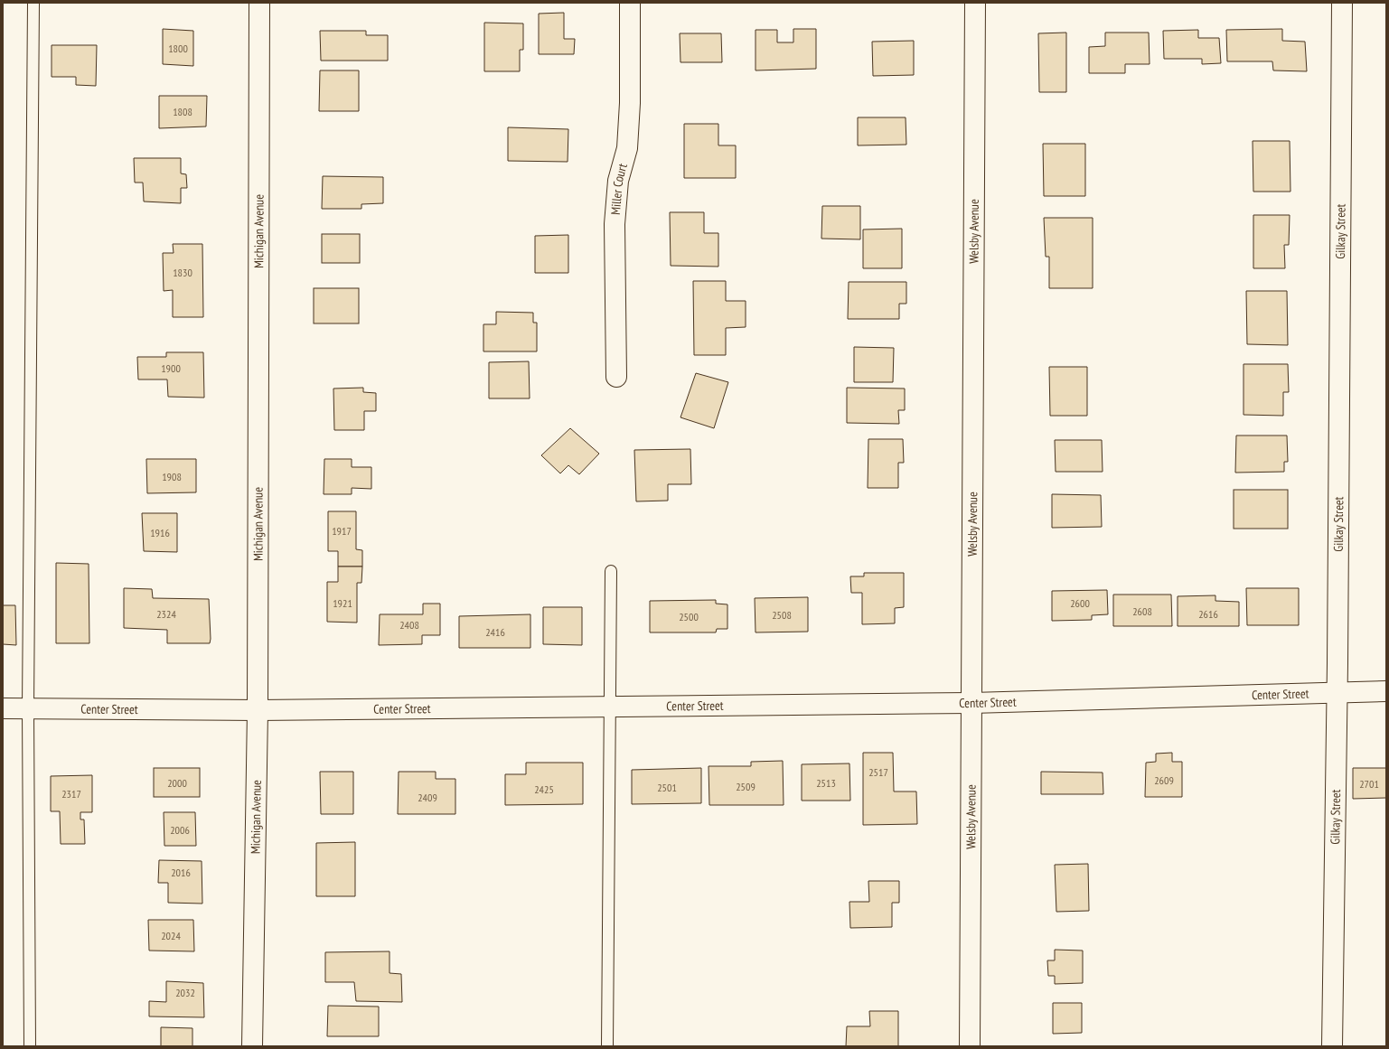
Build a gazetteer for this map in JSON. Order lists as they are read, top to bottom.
{
  "streets": {
    "street": [
      "Miller Court",
      "Michigan Avenue",
      "Welsby Avenue",
      "Gilkay Street",
      "Center Street"
    ]
  },
  "crossings": [
    ["Michigan Avenue", "Center Street"],
    ["Welsby Avenue", "Center Street"],
    ["Gilkay Street", "Center Street"]
  ],
  "house_numbers": [
    "1800",
    "1808",
    "1830",
    "1900",
    "1908",
    "1917",
    "1916",
    "1921",
    "2600",
    "2608",
    "2324",
    "2616",
    "2508",
    "2500",
    "2408",
    "2416",
    "2517",
    "2609",
    "2000",
    "2513",
    "2701",
    "2509",
    "2501",
    "2425",
    "2317",
    "2409",
    "2006",
    "2016",
    "2024",
    "2032"
  ]
}
